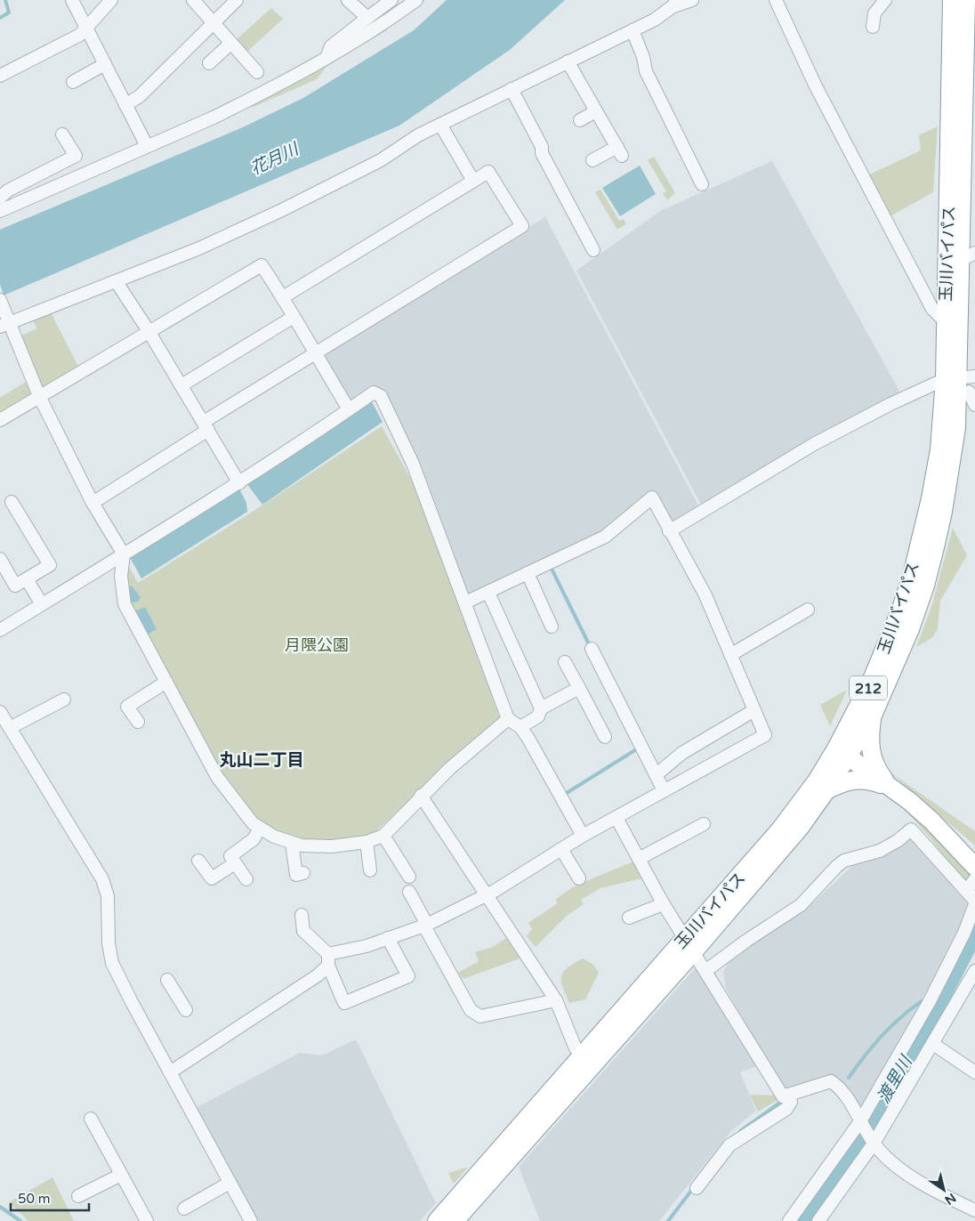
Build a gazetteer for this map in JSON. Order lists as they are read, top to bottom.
{
  "streets": {
    "highway": ["玉川バイパス", "212"]
  },
  "districts": ["丸山二丁目"],
  "water": ["花月川", "渡里川"],
  "parks": ["月隈公園"],
  "scale_bar": "50 m",
  "north": "bottom right"
}
